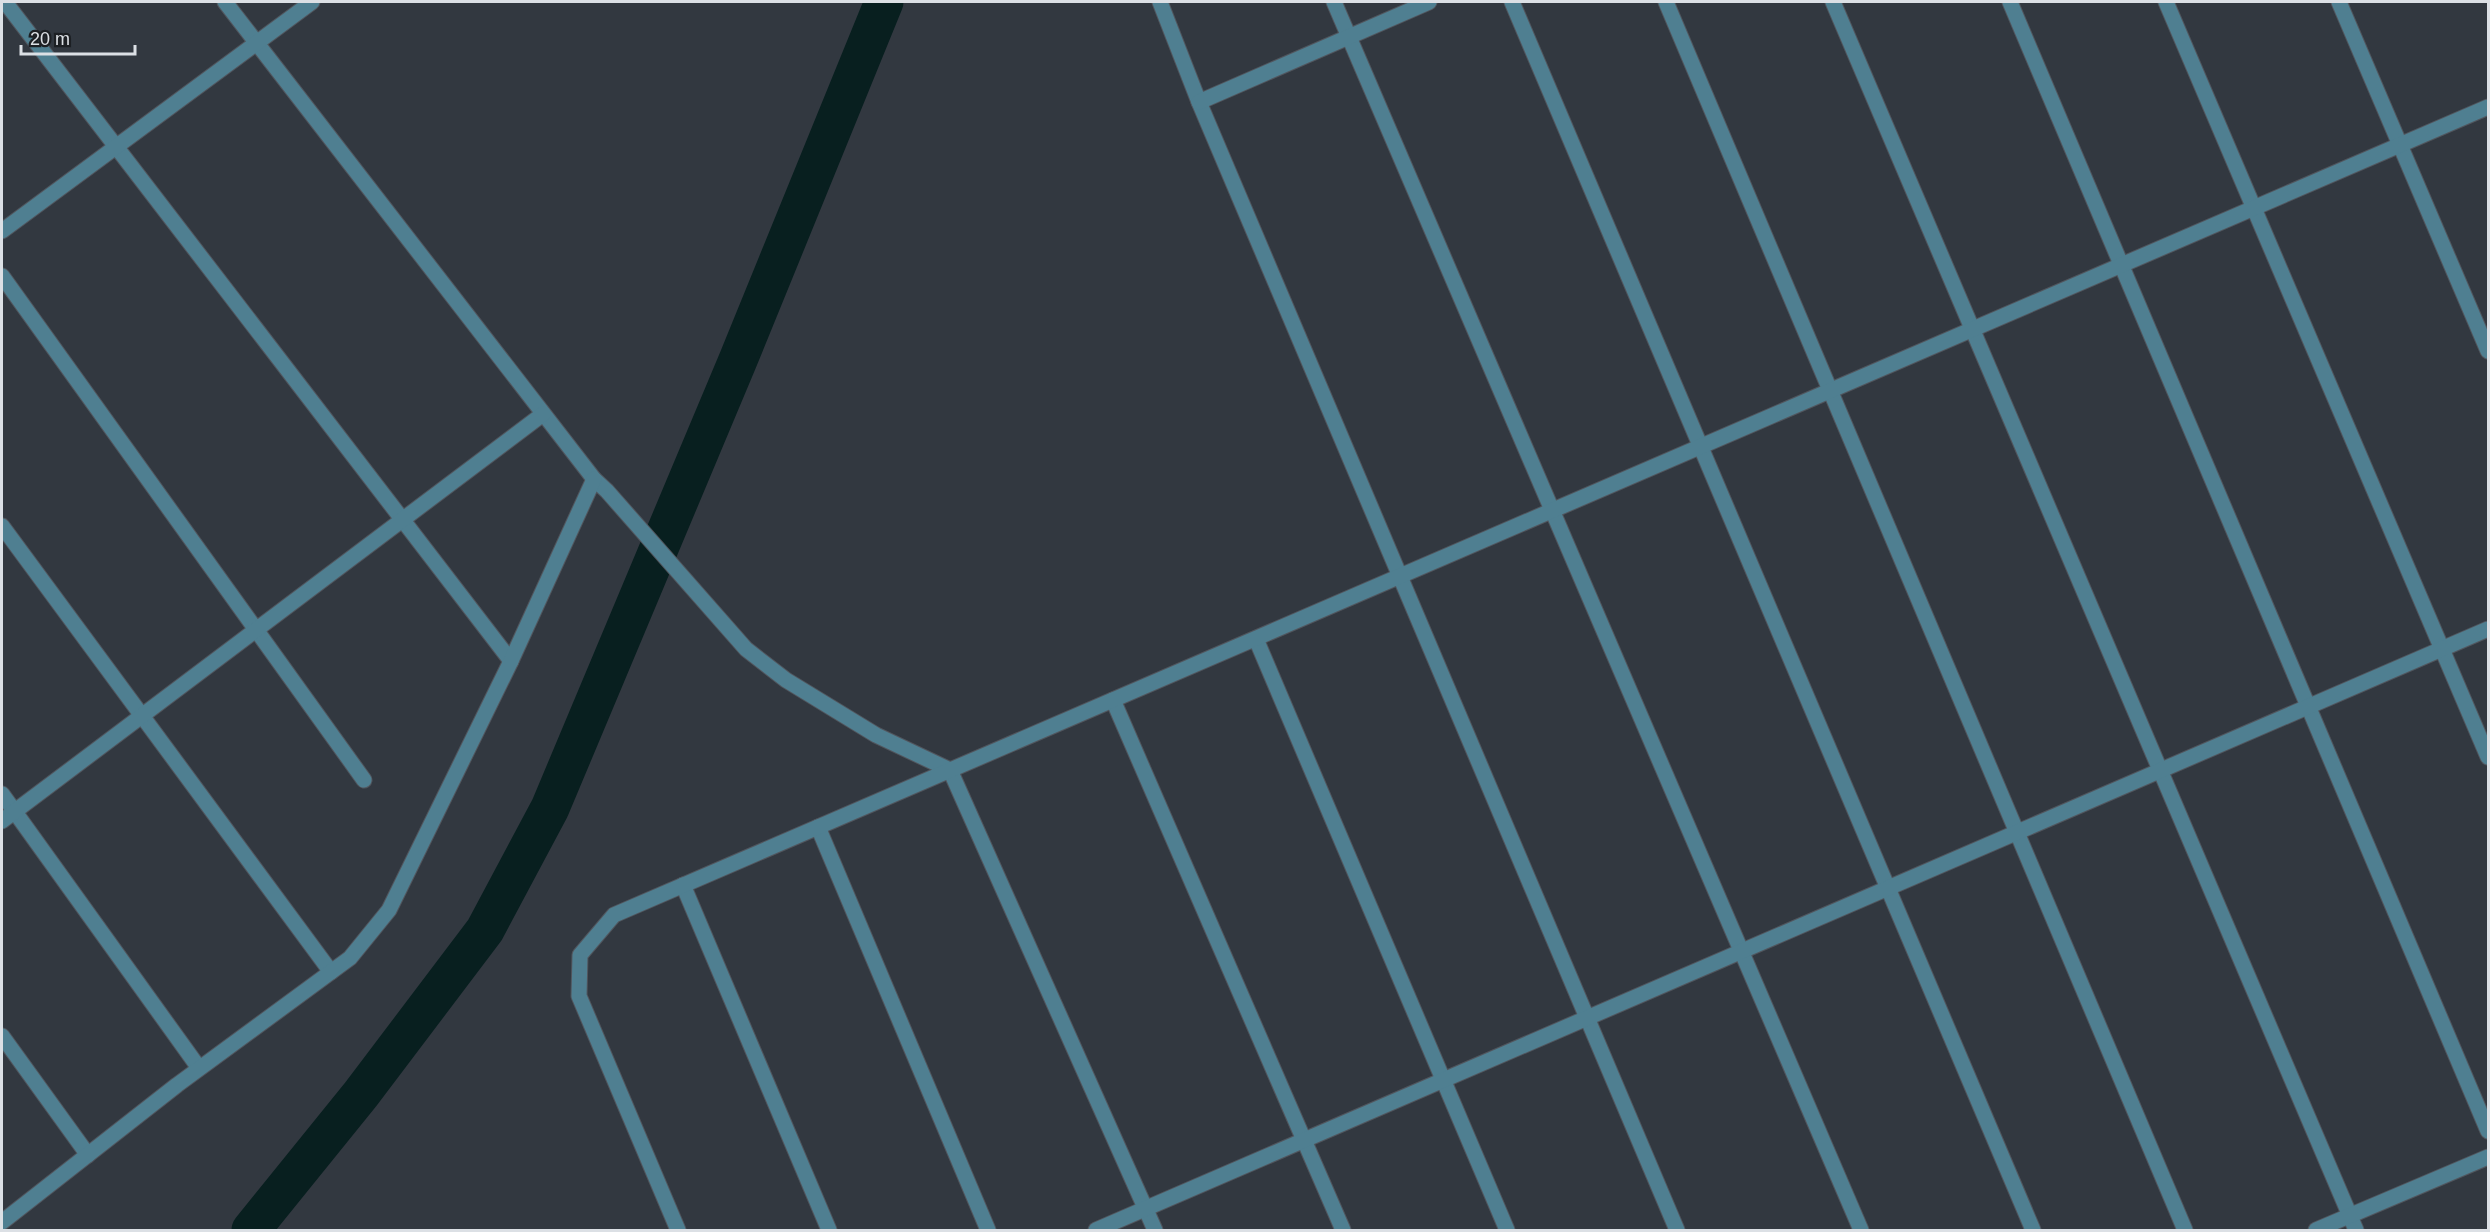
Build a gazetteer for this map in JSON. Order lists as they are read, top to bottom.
{
  "scale_bar": "20 m"
}
